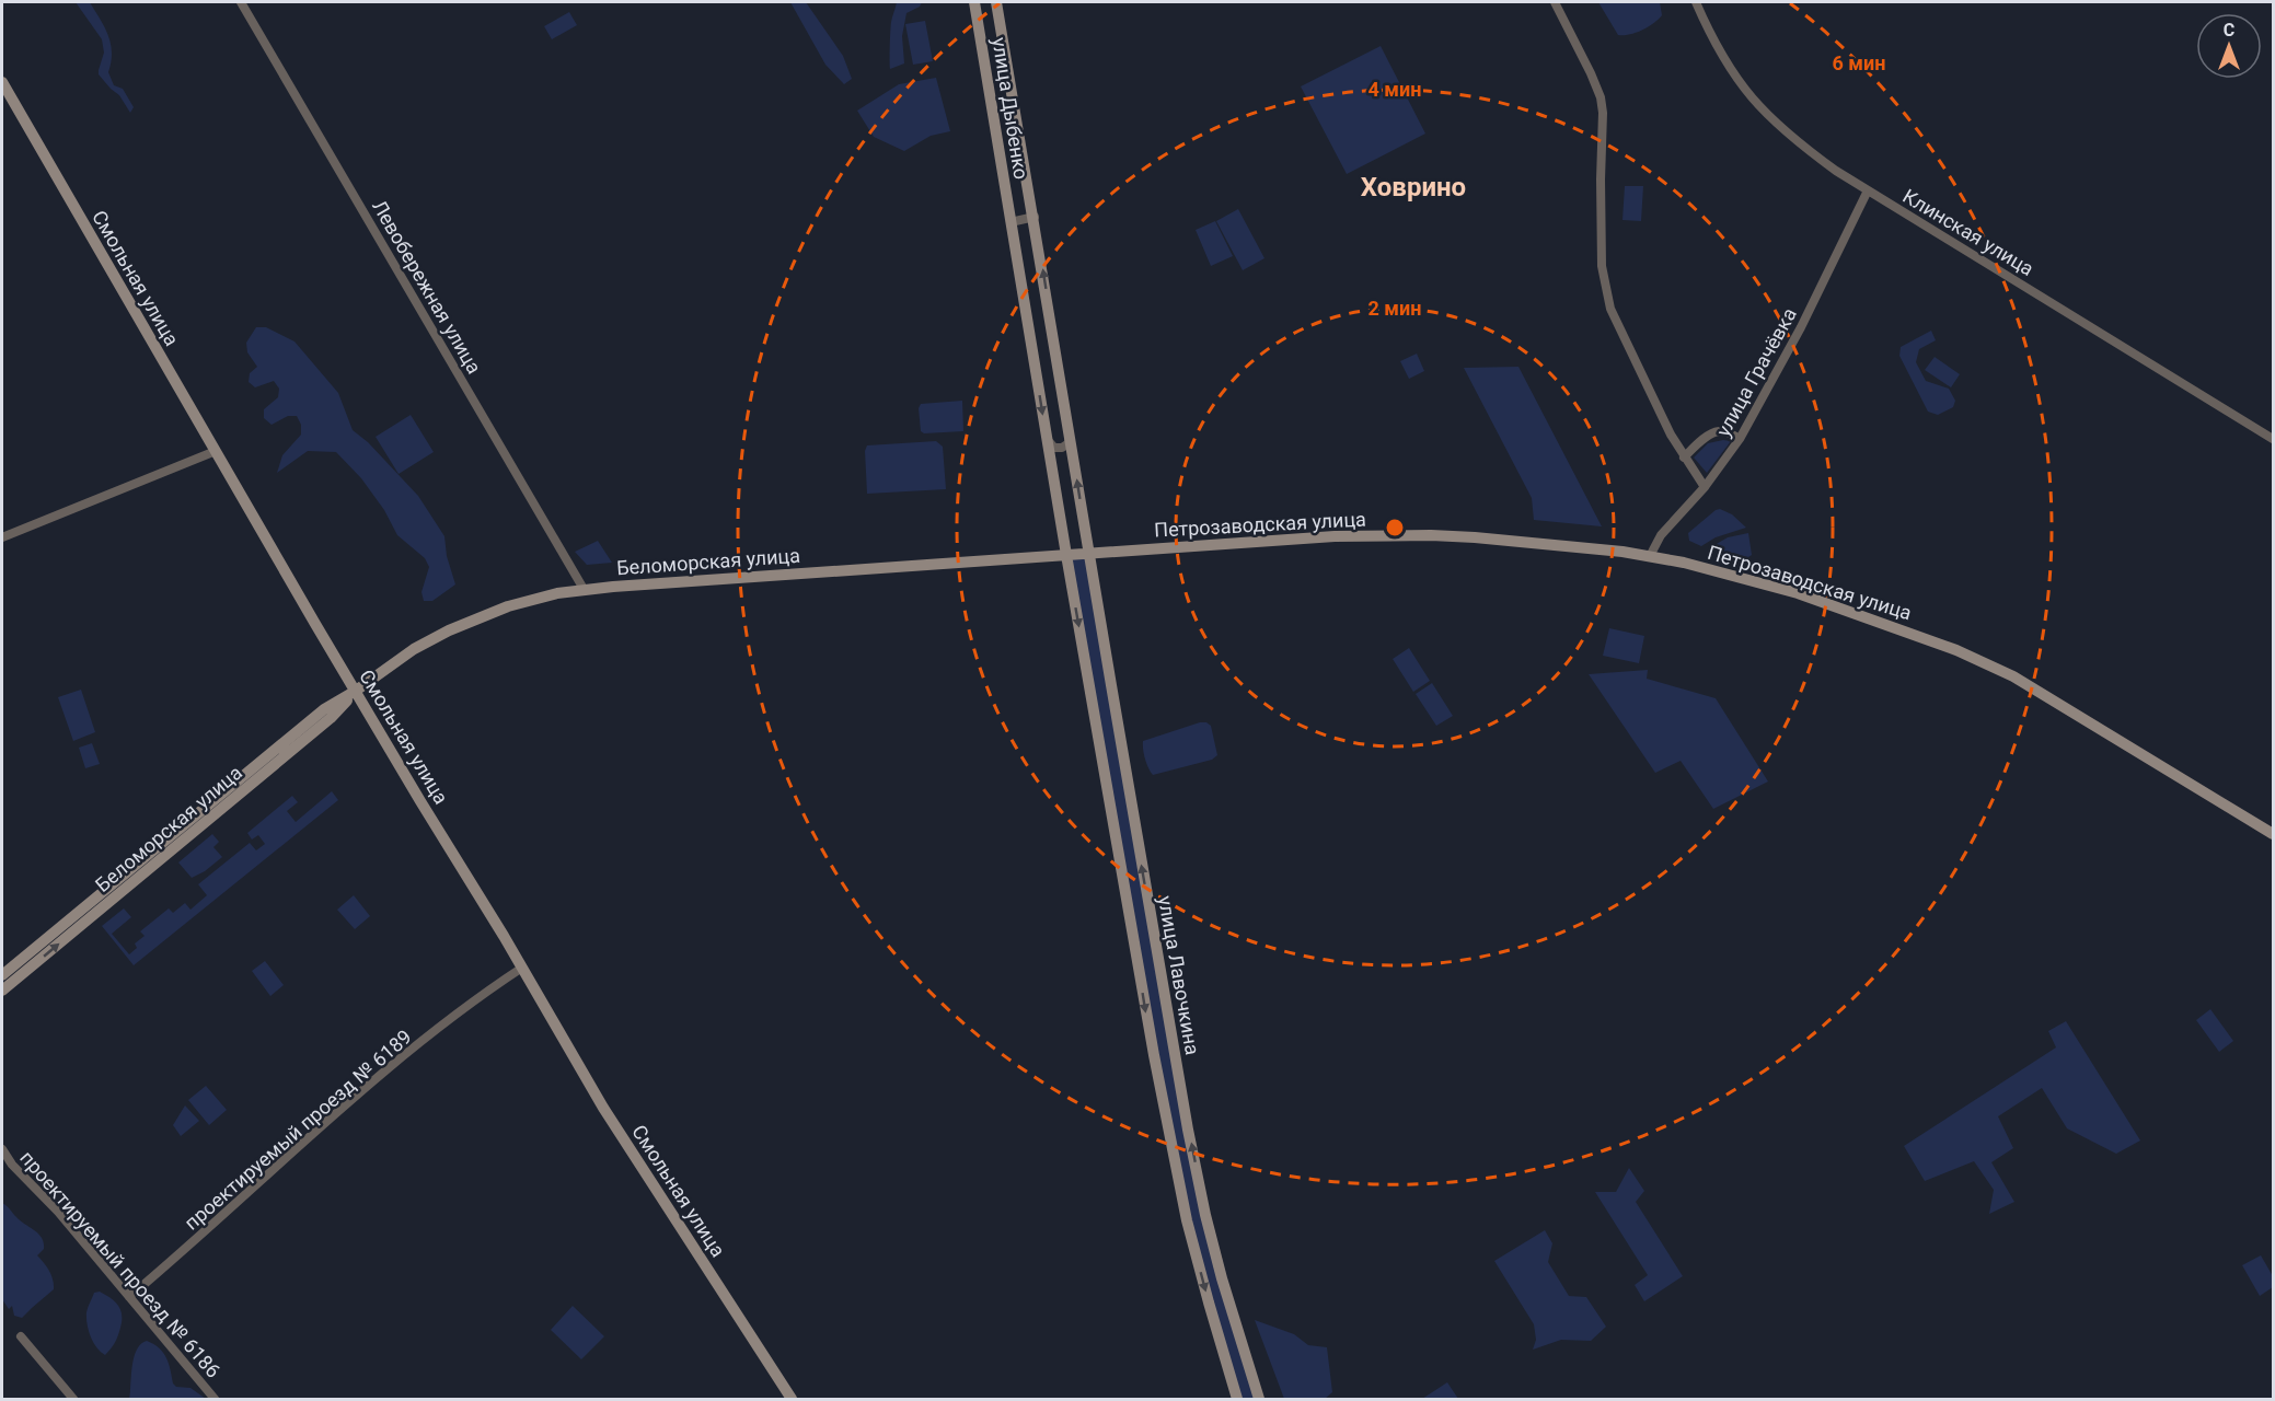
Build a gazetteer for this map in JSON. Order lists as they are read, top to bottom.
{
  "streets": {
    "main road": [
      "улица Дыбенко",
      "Смольная улица",
      "Петрозаводская улица",
      "Беломорская улица",
      "улица Лавочкина"
    ],
    "street": [
      "Клинская улица",
      "Левобережная улица",
      "улица Грачёвка",
      "проектируемый проезд № 6189",
      "проектируемый проезд № 6186"
    ]
  },
  "crossings": [
    ["улица Дыбенко", "Петрозаводская улица"],
    ["улица Дыбенко", "Беломорская улица"],
    ["улица Дыбенко", "улица Лавочкина"],
    ["Клинская улица", "улица Грачёвка"],
    ["Смольная улица", "Беломорская улица"],
    ["Смольная улица", "проектируемый проезд № 6189"],
    ["Левобережная улица", "Беломорская улица"],
    ["улица Грачёвка", "Петрозаводская улица"],
    ["Петрозаводская улица", "Беломорская улица"],
    ["Петрозаводская улица", "улица Лавочкина"],
    ["Беломорская улица", "улица Лавочкина"],
    ["проектируемый проезд № 6189", "проектируемый проезд № 6186"]
  ],
  "districts": ["Ховрино"],
  "north": "top",
  "rings": ["6 мин", "4 мин", "2 мин"]
}
